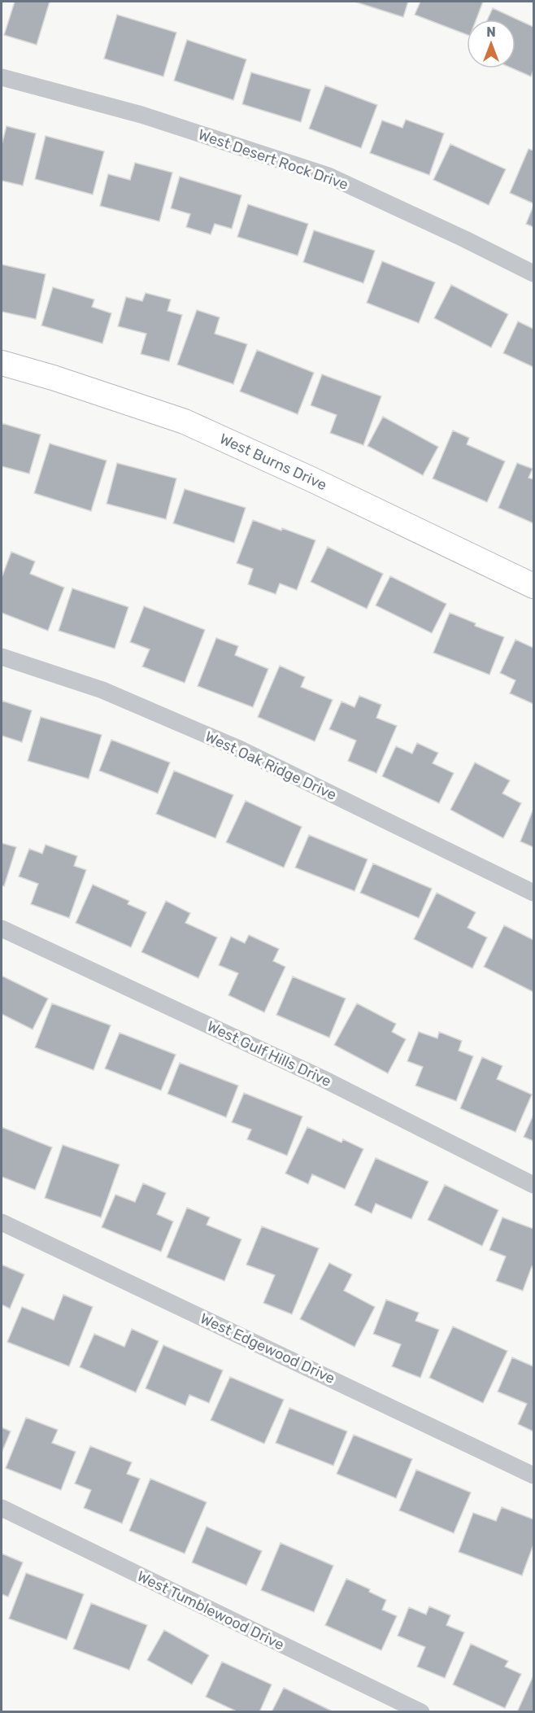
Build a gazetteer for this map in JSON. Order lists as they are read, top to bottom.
{
  "streets": {
    "street": [
      "West Desert Rock Drive",
      "West Burns Drive",
      "West Oak Ridge Drive",
      "West Gulf Hills Drive",
      "West Edgewood Drive",
      "West Tumblewood Drive"
    ]
  },
  "north": "top"
}
